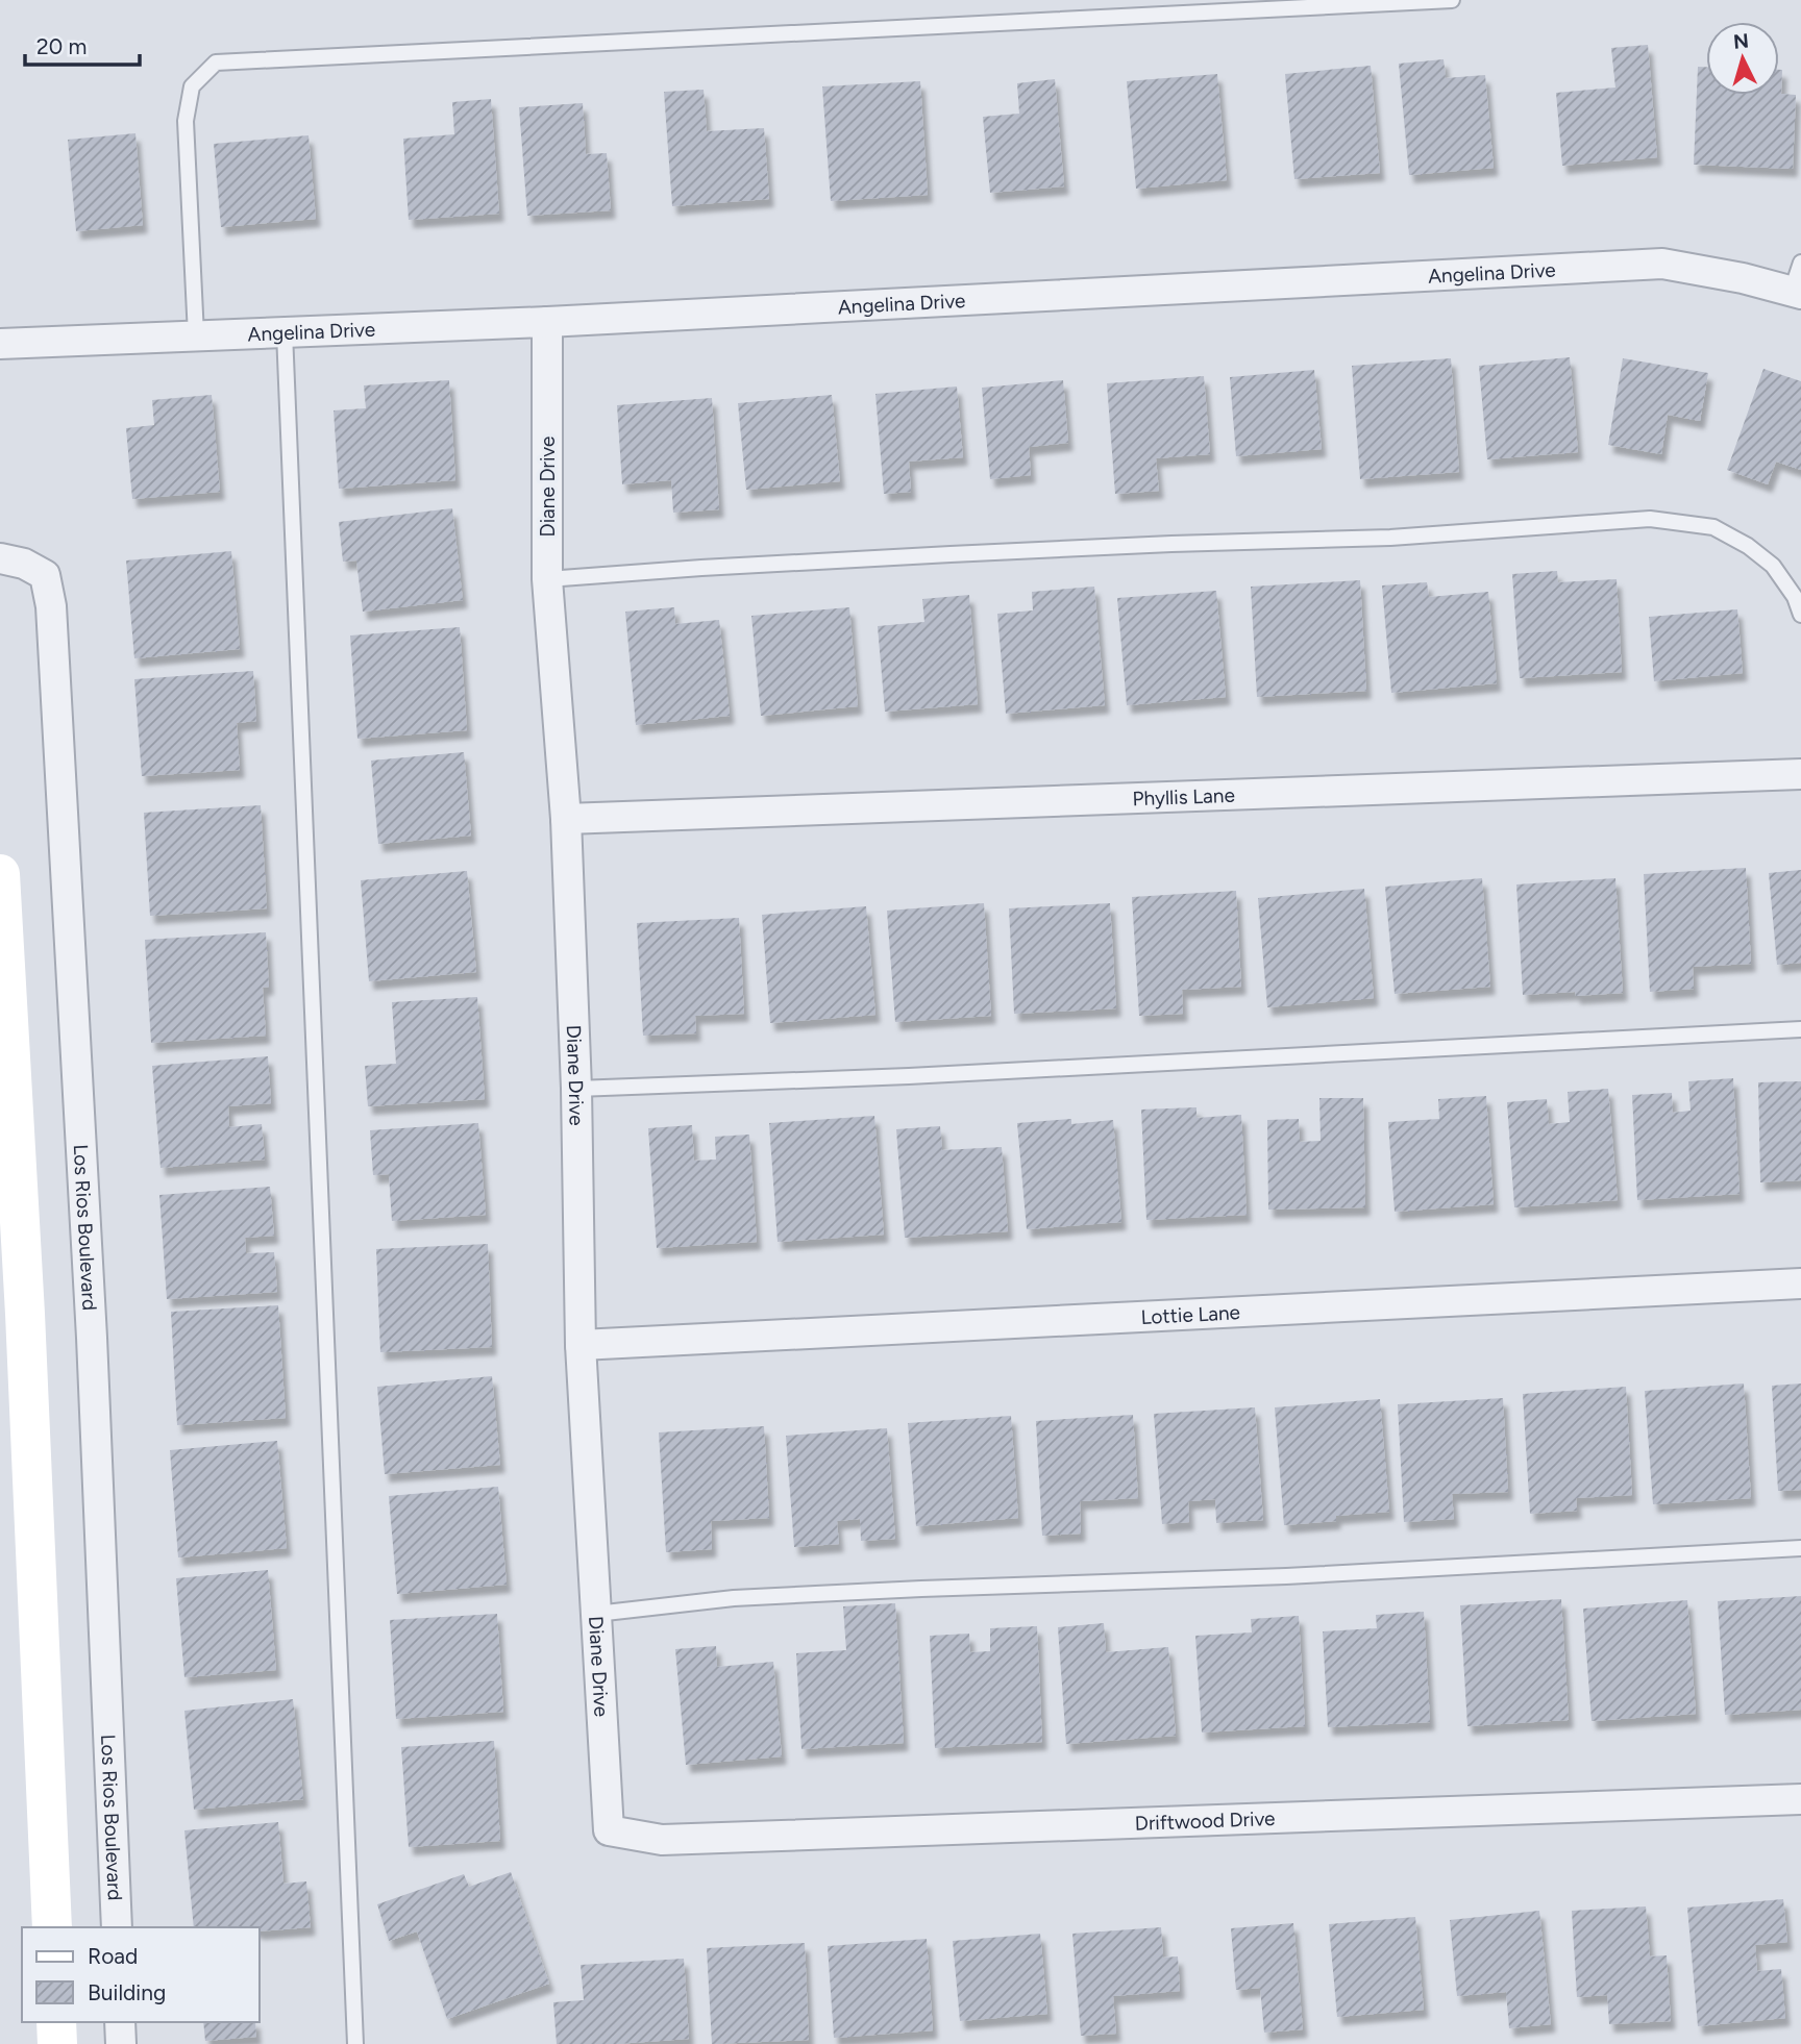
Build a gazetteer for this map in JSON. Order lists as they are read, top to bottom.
{
  "streets": {
    "street": [
      "Angelina Drive",
      "Diane Drive",
      "Phyllis Lane",
      "Los Rios Boulevard",
      "Lottie Lane",
      "Driftwood Drive"
    ]
  },
  "crossings": [
    ["Angelina Drive", "Diane Drive"],
    ["Diane Drive", "Phyllis Lane"],
    ["Diane Drive", "Lottie Lane"],
    ["Diane Drive", "Driftwood Drive"]
  ],
  "legend": ["Road", "Building"],
  "scale_bar": "20 m",
  "north": "top"
}
